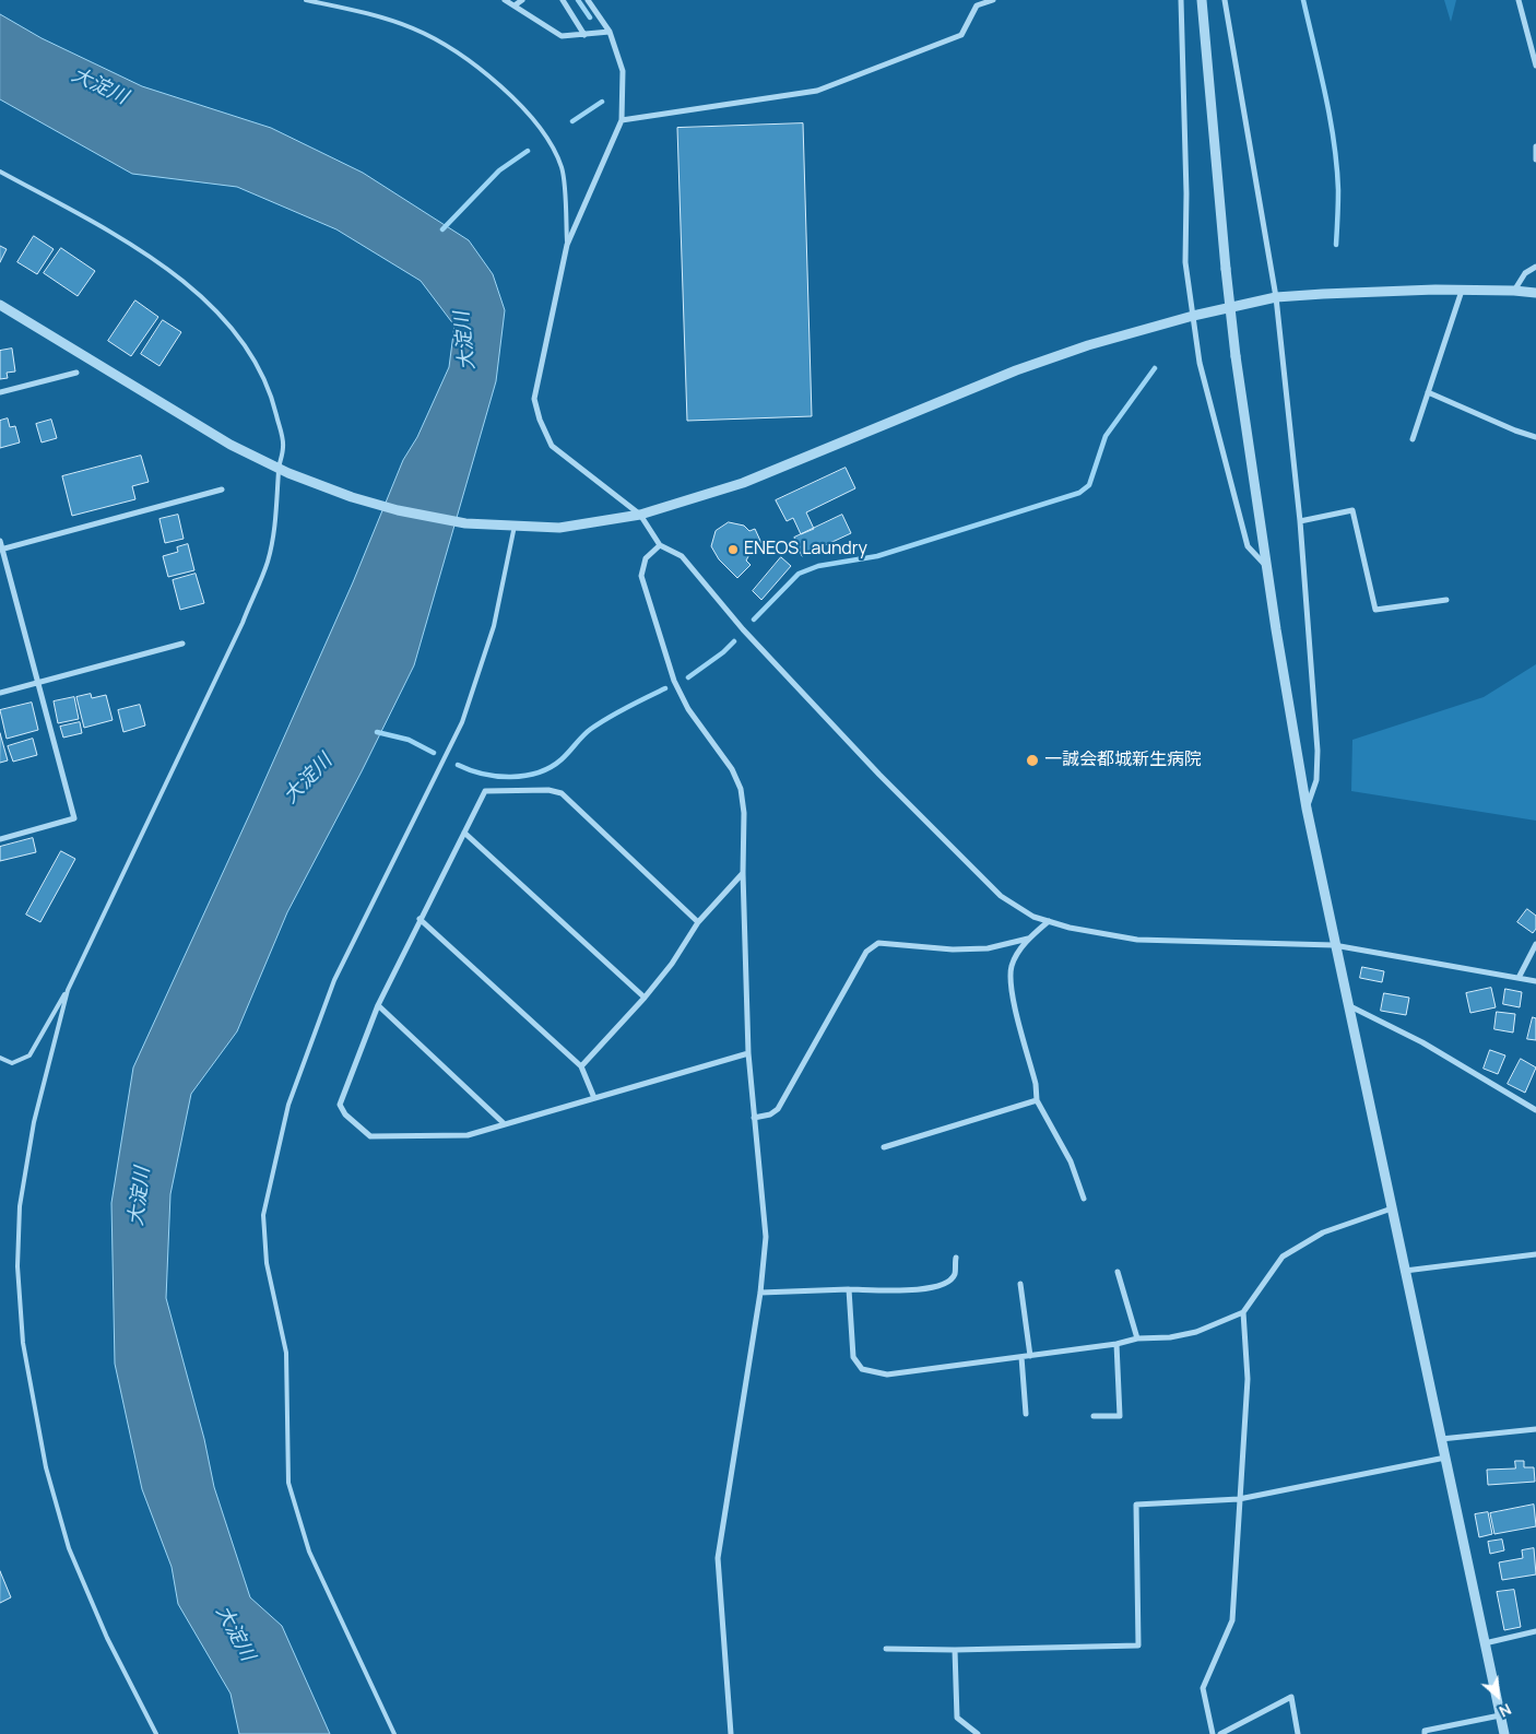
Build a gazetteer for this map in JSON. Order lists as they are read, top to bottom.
{
  "water": ["大淀川"],
  "places": ["ENEOS Laundry", "一誠会都城新生病院"],
  "north": "bottom right"
}
